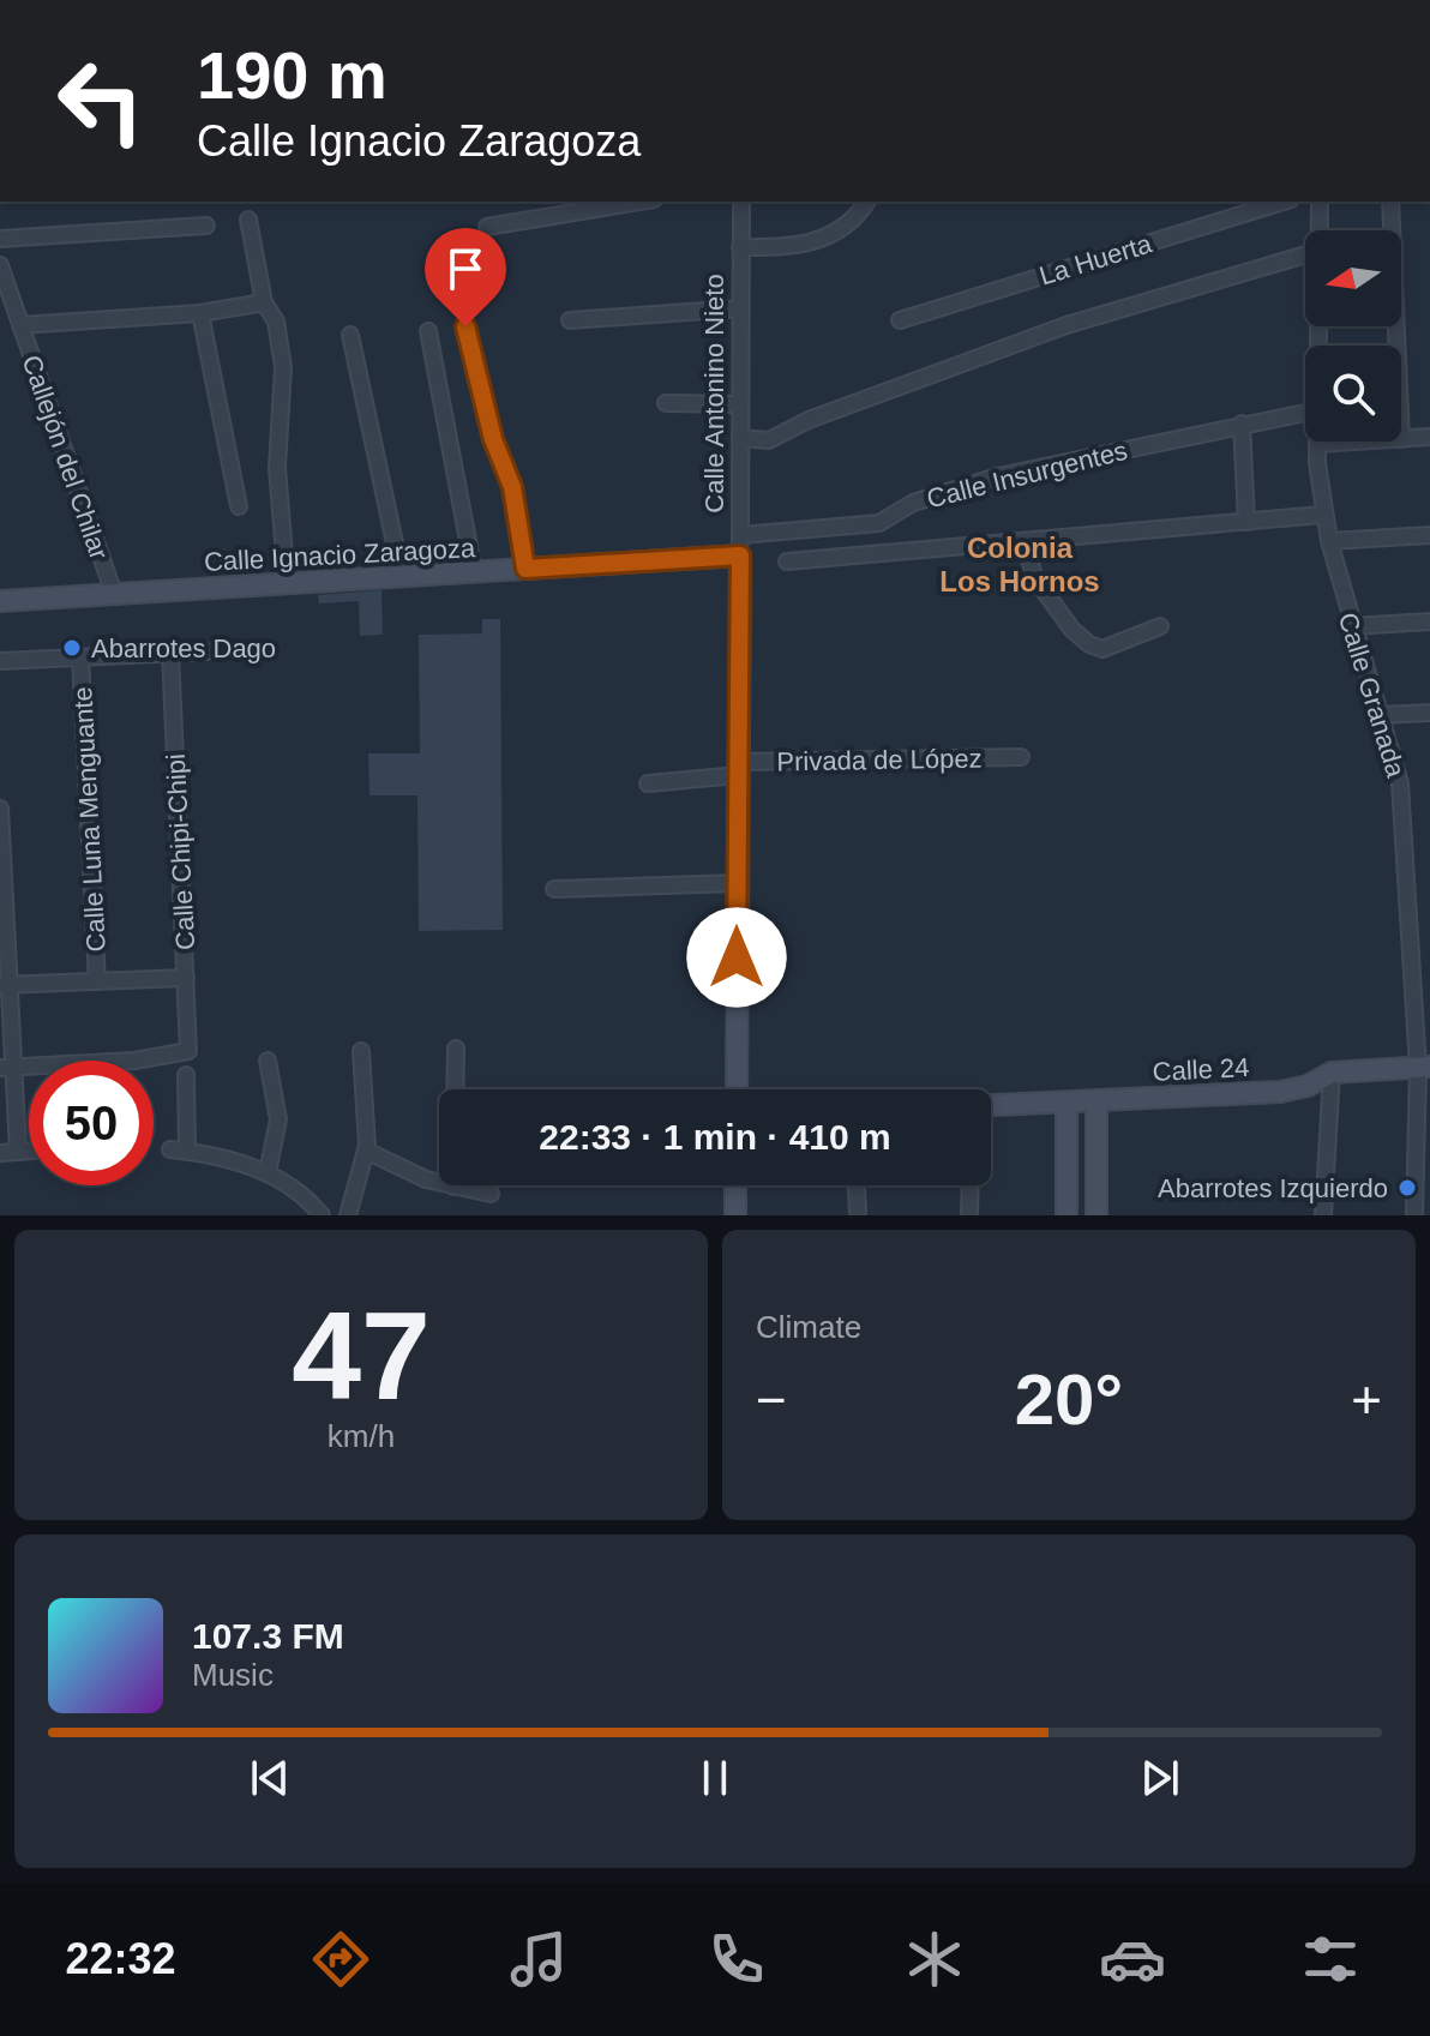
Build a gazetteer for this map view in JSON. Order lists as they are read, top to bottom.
{
  "streets": {
    "main road": ["Calle Antonino Nieto", "Calle Ignacio Zaragoza", "Calle 24"],
    "street": [
      "La Huerta",
      "Callejón del Chilar",
      "Calle Insurgentes",
      "Calle Granada",
      "Privada de López",
      "Calle Luna Menguante",
      "Calle Chipi-Chipi"
    ]
  },
  "crossings": [
    ["Calle Antonino Nieto", "Calle Insurgentes"],
    ["Calle Antonino Nieto", "Calle Ignacio Zaragoza"],
    ["Calle Antonino Nieto", "Privada de López"],
    ["Callejón del Chilar", "Calle Ignacio Zaragoza"],
    ["Calle Insurgentes", "Calle Ignacio Zaragoza"],
    ["Calle Granada", "Calle 24"]
  ],
  "districts": ["Colonia Los Hornos"],
  "places": ["Abarrotes Dago", "Abarrotes Izquierdo"],
  "north": "left",
  "page": {
    "turn": ["190 m", "Calle Ignacio Zaragoza"],
    "limit": "50",
    "trip": "22:33 · 1 min · 410 m",
    "tile": [
      ["47", "km/h"],
      "Climate"
    ],
    "heat": ["−", "20°", "+"],
    "song": ["107.3 FM", "Music"],
    "tabs": "22:32"
  }
}
